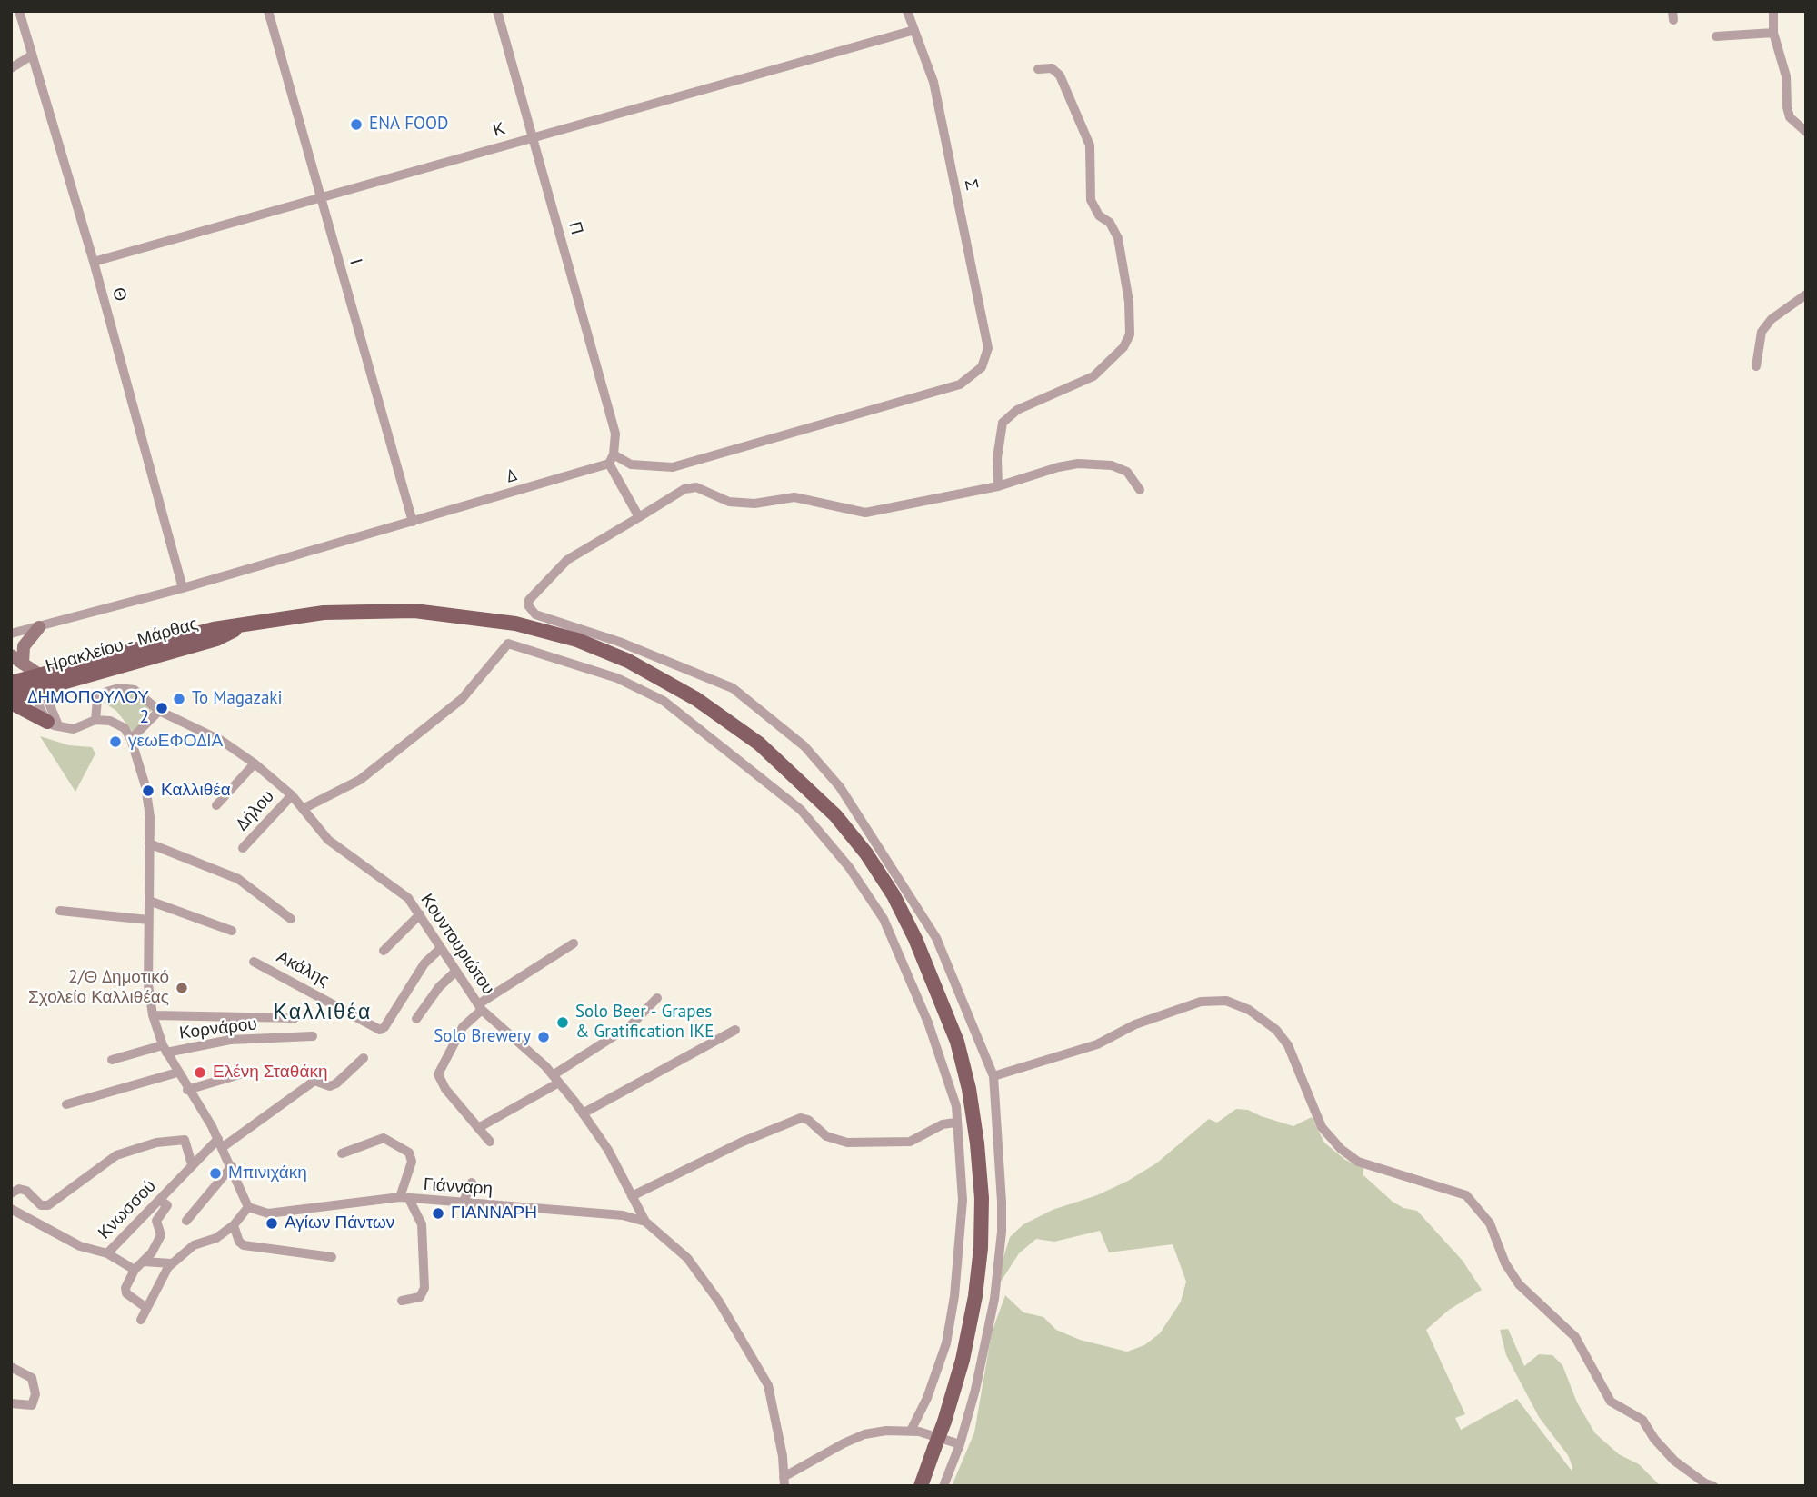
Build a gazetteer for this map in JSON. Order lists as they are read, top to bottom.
{
  "streets": {
    "main road": ["Ηρακλείου - Μάρθας"],
    "street": [
      "Κ",
      "Σ",
      "Π",
      "Ι",
      "Θ",
      "Δ",
      "Δήλου",
      "Κουντουριώτου",
      "Ακάλης",
      "Κορνάρου",
      "Γιάνναρη",
      "Κνωσσού"
    ]
  },
  "crossings": [
    ["Κ", "Σ"],
    ["Κ", "Π"],
    ["Κ", "Ι"],
    ["Κ", "Θ"],
    ["Σ", "Π"],
    ["Σ", "Δ"],
    ["Π", "Δ"],
    ["Ι", "Δ"],
    ["Θ", "Δ"],
    ["Δήλου", "Κουντουριώτου"],
    ["Κουντουριώτου", "Ακάλης"],
    ["Κουντουριώτου", "Γιάνναρη"]
  ],
  "districts": ["Καλλιθέα"],
  "places": [
    "ENA FOOD",
    "To Magazaki",
    "ΔΗΜΟΠΟΥΛΟΥ 2",
    "γεωΕΦΟΔΙΑ",
    "Καλλιθέα",
    "2/Θ Δημοτικό Σχολείο Καλλιθέας",
    "Solo Beer - Grapes & Gratification IKE",
    "Solo Brewery",
    "Ελένη Σταθάκη",
    "Μπινιχάκη",
    "ΓΙΑΝΝΑΡΗ",
    "Αγίων Πάντων"
  ]
}
